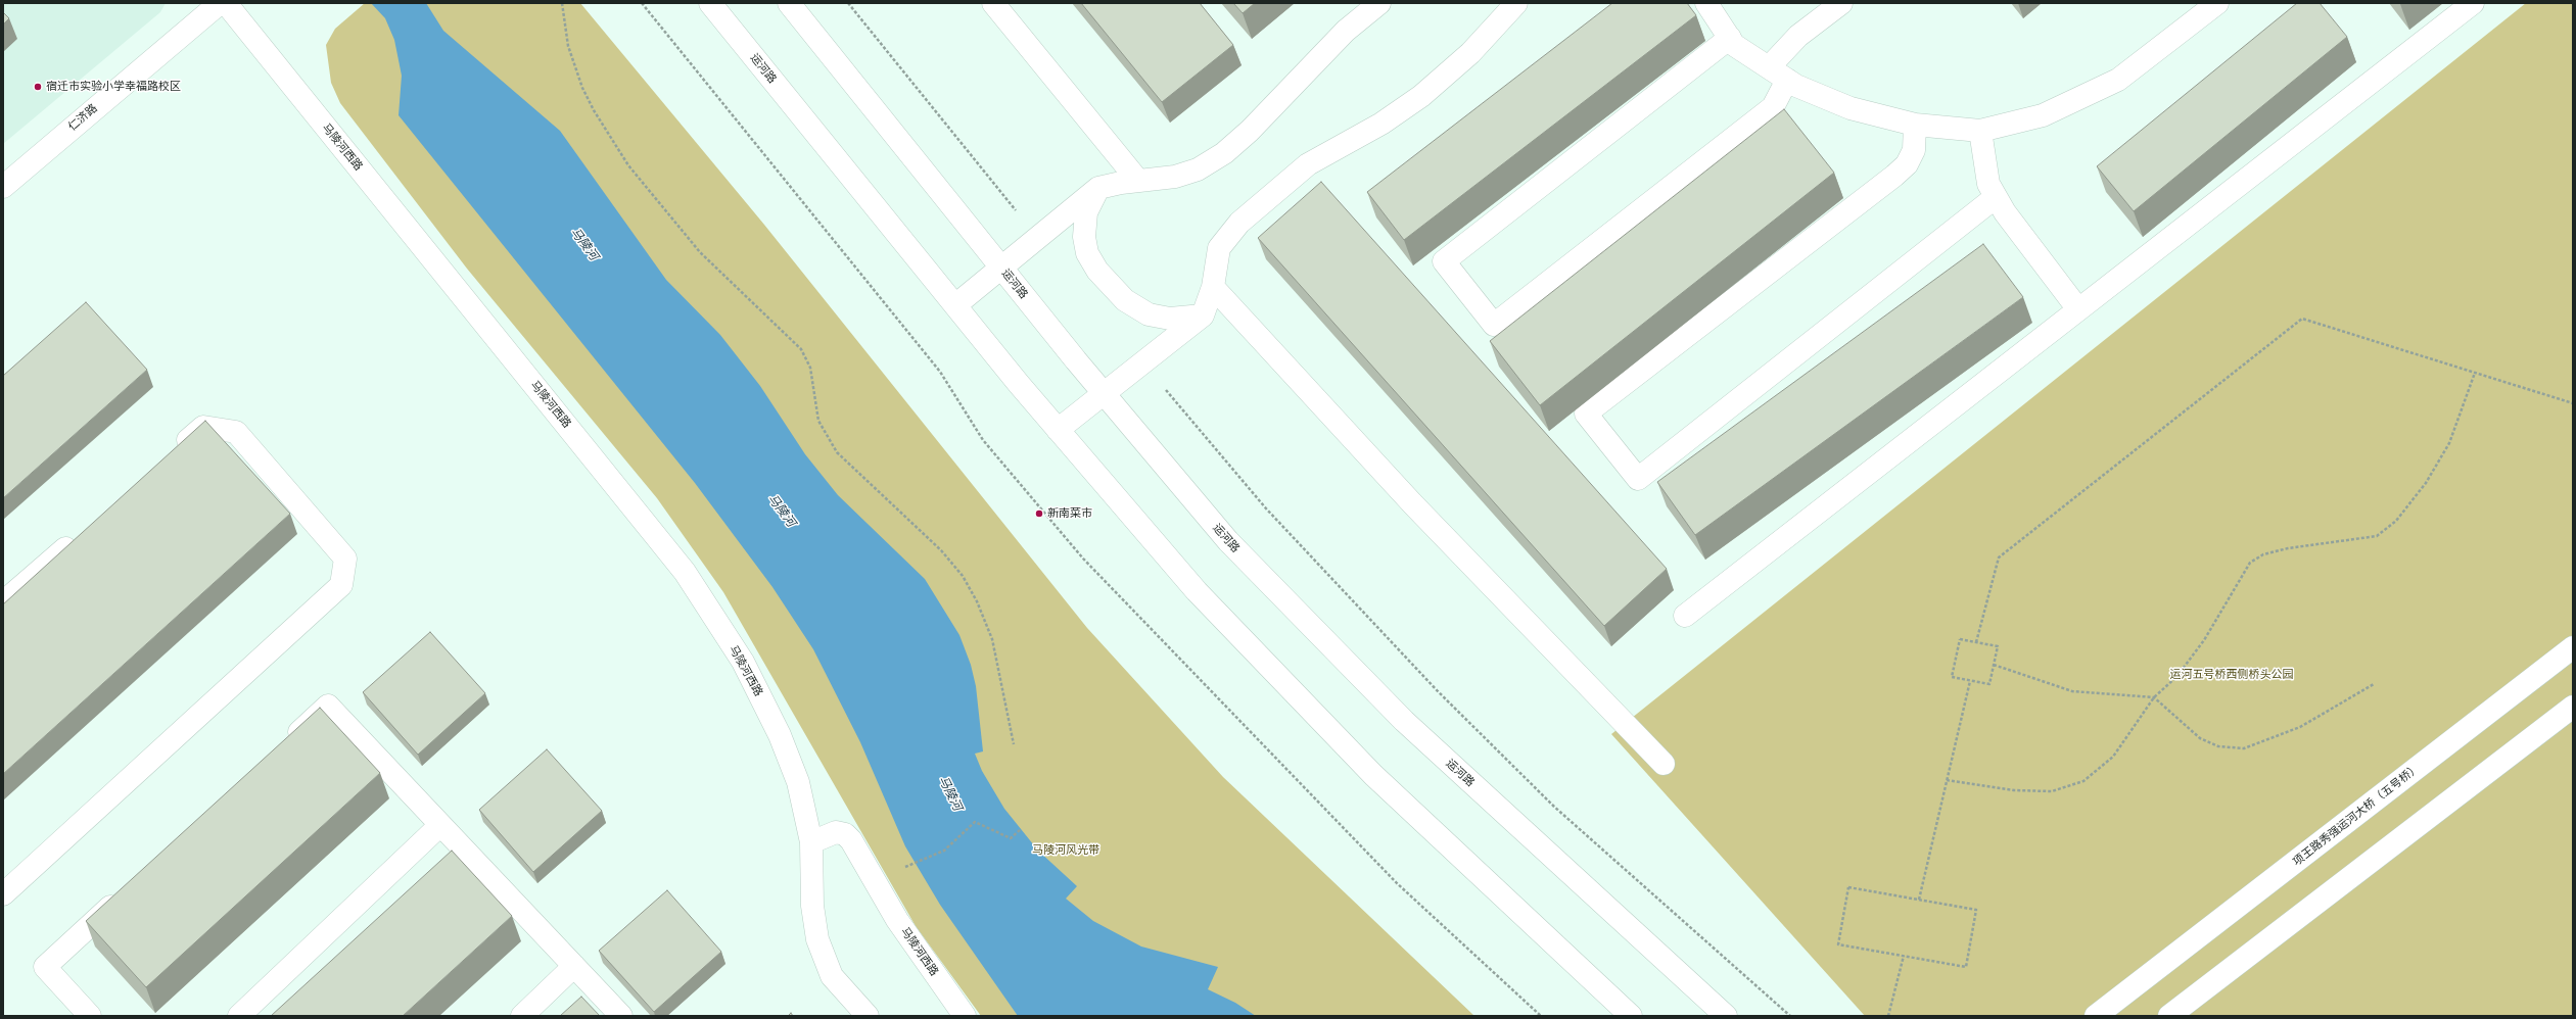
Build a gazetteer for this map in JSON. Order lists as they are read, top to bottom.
{
  "streets": {
    "street": [
      "运河路",
      "仁济路",
      "马陵河西路",
      "项王路秀强运河大桥（五号桥）"
    ]
  },
  "water": ["马陵河"],
  "parks": ["运河五号桥西侧桥头公园", "马陵河风光带"],
  "places": ["宿迁市实验小学幸福路校区", "新南菜市"]
}
